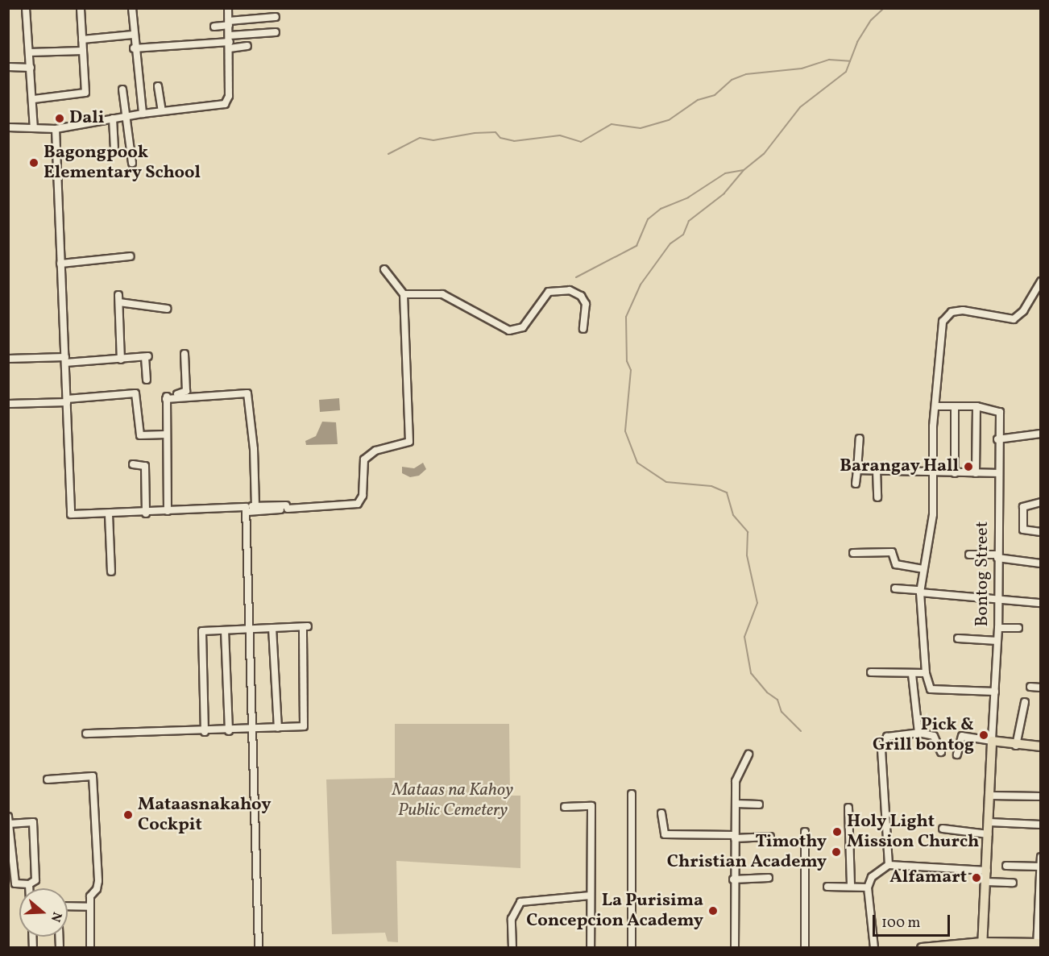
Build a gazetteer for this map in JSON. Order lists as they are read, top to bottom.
{
  "streets": {
    "street": ["Bontog Street"]
  },
  "parks": ["Mataas na Kahoy Public Cemetery"],
  "places": [
    "Dali",
    "Bagongpook Elementary School",
    "Barangay Hall",
    "Pick & Grill bontog",
    "Mataasnakahoy Cockpit",
    "Holy Light Mission Church",
    "Timothy Christian Academy",
    "Alfamart",
    "La Purisima Concepcion Academy"
  ],
  "scale_bar": "100 m",
  "north": "right"
}
